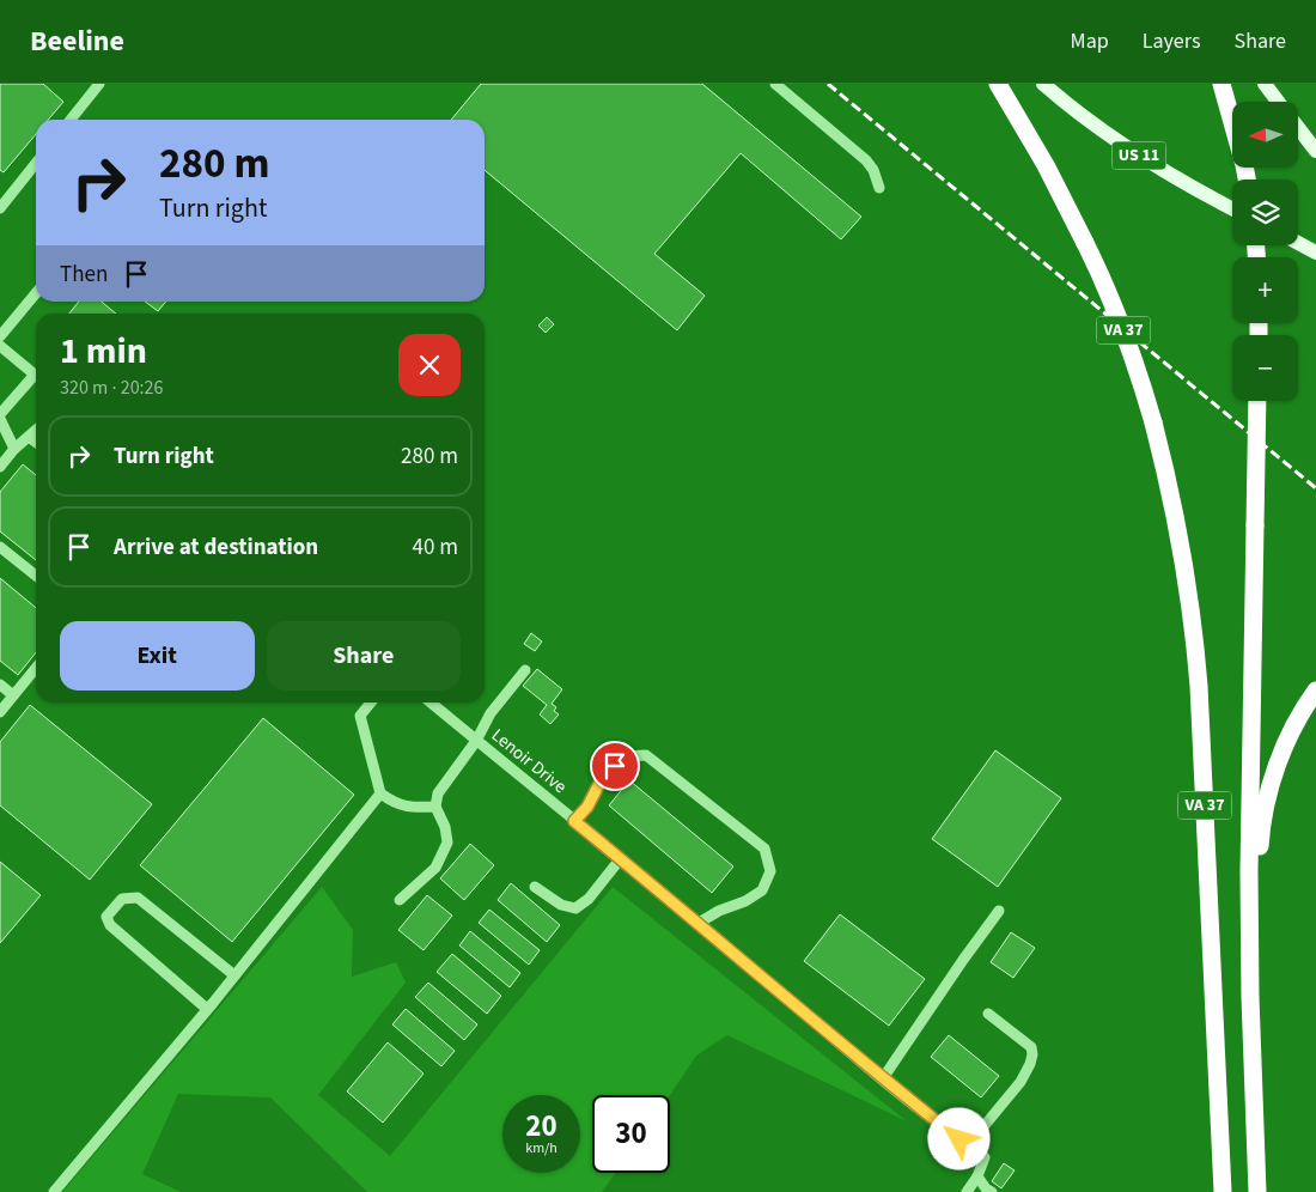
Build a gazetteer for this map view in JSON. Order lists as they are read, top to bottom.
{
  "streets": {
    "highway": ["VA 37"],
    "main road": ["US 11"],
    "street": ["Lenoir Drive"]
  },
  "north": "left",
  "page": {
    "header": "Beeline",
    "nav": ["Map", "Layers", "Share"],
    "map_buttons": ["+", "−"],
    "turn": ["280 m", "Turn right"],
    "then": "Then",
    "heading": ["1 min", "320 m · 20:26"],
    "list": [
      {
        "name": "Turn right",
        "value": "280 m"
      },
      {
        "name": "Arrive at destination",
        "value": "40 m"
      }
    ],
    "buttons": ["Exit", "Share"],
    "speed": "20 km/h",
    "limit": "30"
  }
}
